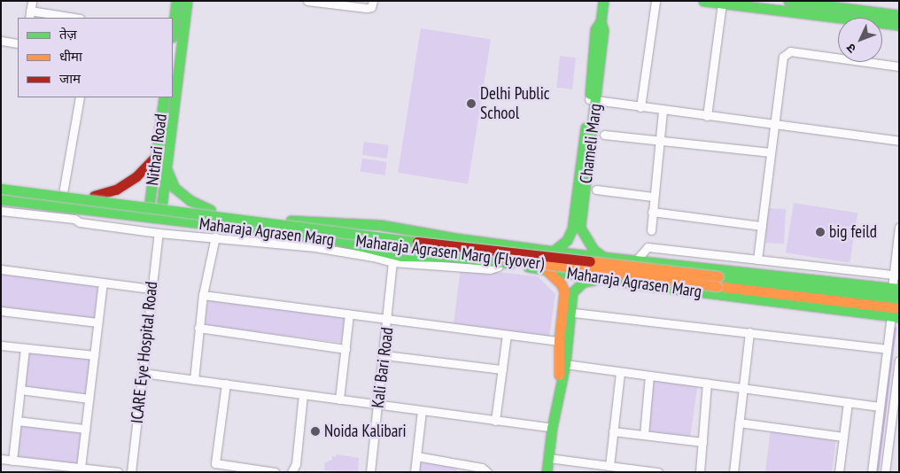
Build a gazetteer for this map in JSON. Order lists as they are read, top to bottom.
{
  "streets": {
    "main road": [
      "Chameli Marg",
      "Nithari Road",
      "Maharaja Agrasen Marg",
      "Maharaja Agrasen Marg (Flyover)"
    ],
    "street": ["ICARE Eye Hospital Road", "Kali Bari Road"]
  },
  "crossings": [
    ["Chameli Marg", "Maharaja Agrasen Marg"],
    ["Nithari Road", "Maharaja Agrasen Marg"],
    ["Maharaja Agrasen Marg", "Maharaja Agrasen Marg (Flyover)"]
  ],
  "places": ["Delhi Public School", "big feild", "Noida Kalibari"],
  "legend": ["तेज़", "धीमा", "जाम"],
  "north": "bottom left"
}
